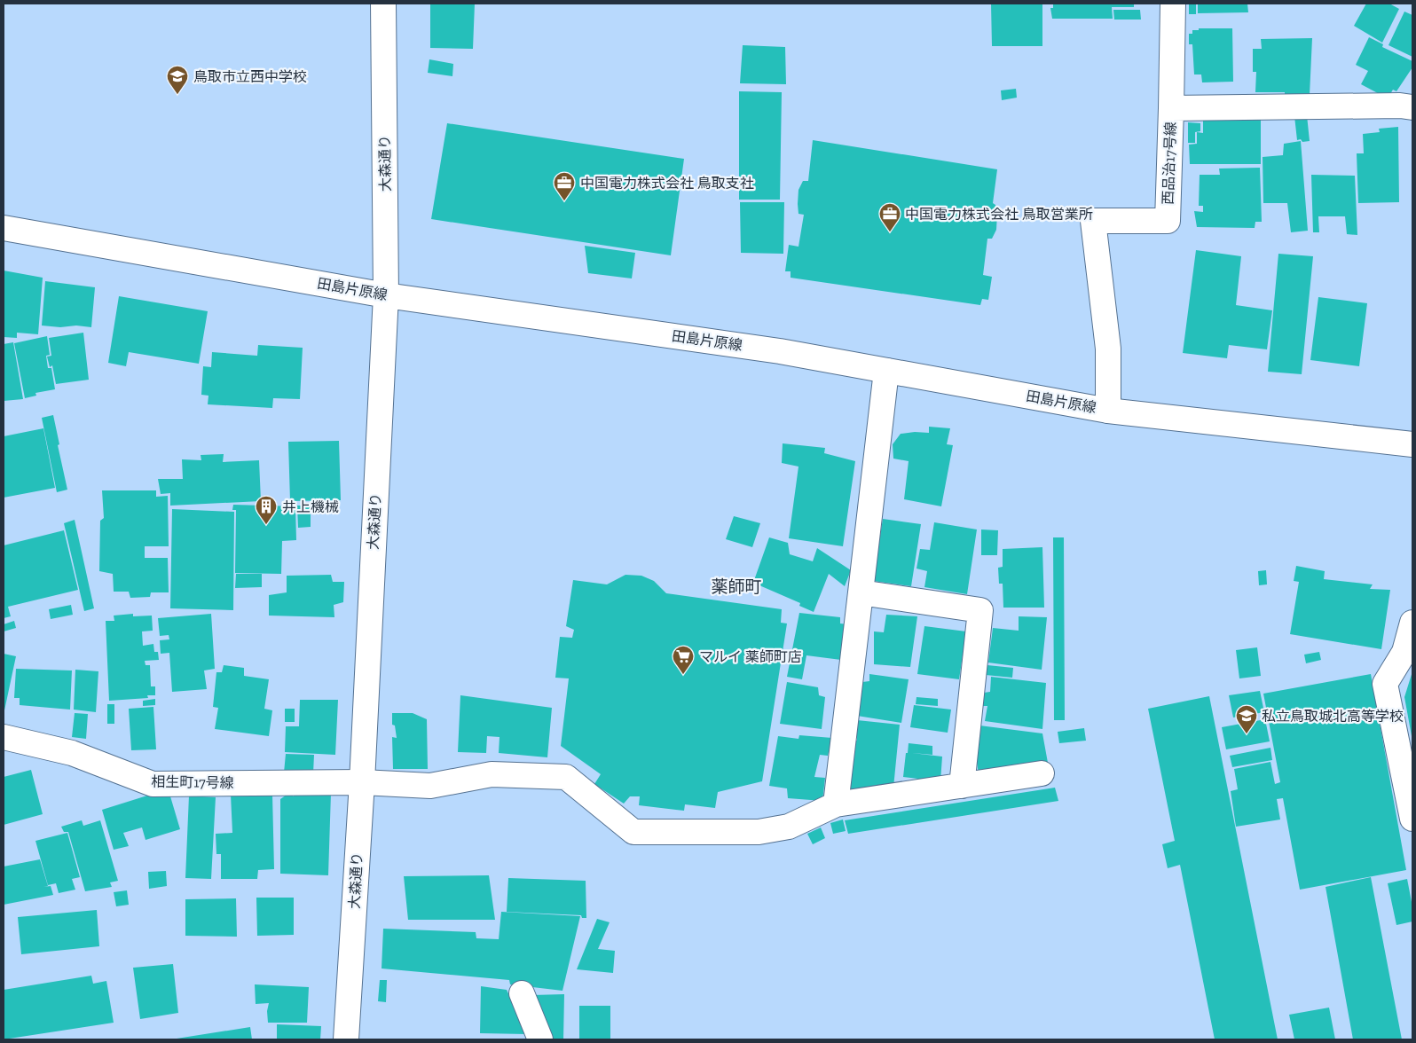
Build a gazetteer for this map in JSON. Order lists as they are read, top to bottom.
{
  "streets": {
    "street": [
      "大森通り",
      "西品治17号線",
      "田島片原線",
      "相生町17号線"
    ]
  },
  "crossings": [
    ["大森通り", "田島片原線"],
    ["大森通り", "相生町17号線"],
    ["西品治17号線", "田島片原線"]
  ],
  "districts": ["薬師町"],
  "places": {
    "school or university": ["鳥取市立西中学校", "私立鳥取城北高等学校"],
    "office": ["中国電力株式会社 鳥取支社", "中国電力株式会社 鳥取営業所"],
    "building": ["井上機械"],
    "supermarket": ["マルイ 薬師町店"]
  }
}
